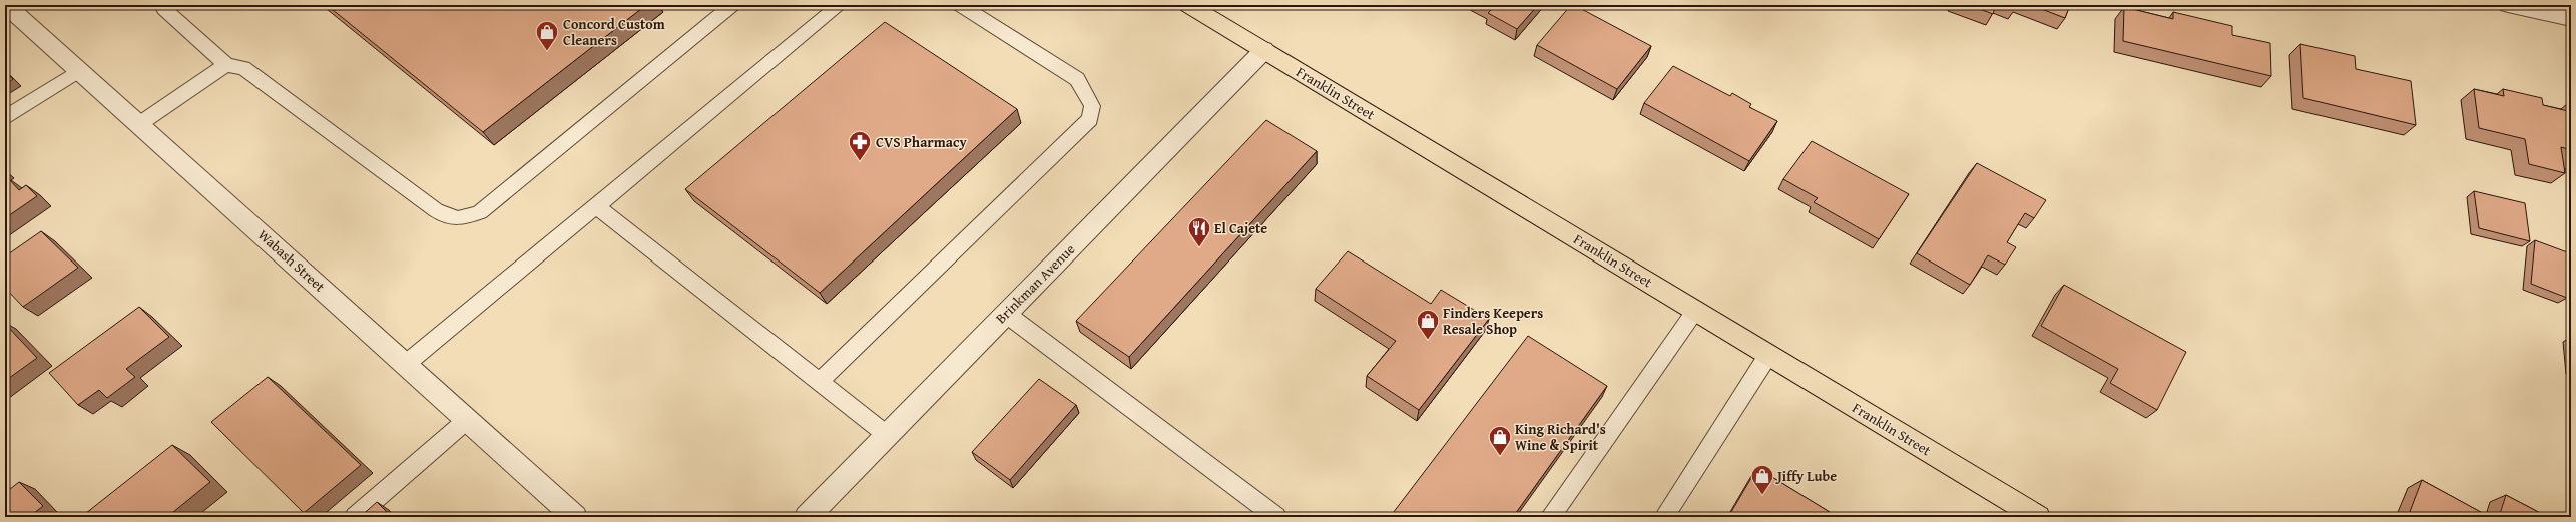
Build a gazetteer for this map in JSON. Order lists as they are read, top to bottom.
{
  "streets": {
    "main road": ["Franklin Street"],
    "street": ["Wabash Street", "Brinkman Avenue"]
  },
  "crossings": [
    ["Franklin Street", "Brinkman Avenue"]
  ],
  "places": {
    "shop": [
      "Concord Custom Cleaners",
      "Finders Keepers Resale Shop",
      "King Richard's Wine & Spirit",
      "Jiffy Lube"
    ],
    "pharmacy": ["CVS Pharmacy"],
    "restaurant": ["El Cajete"]
  }
}
